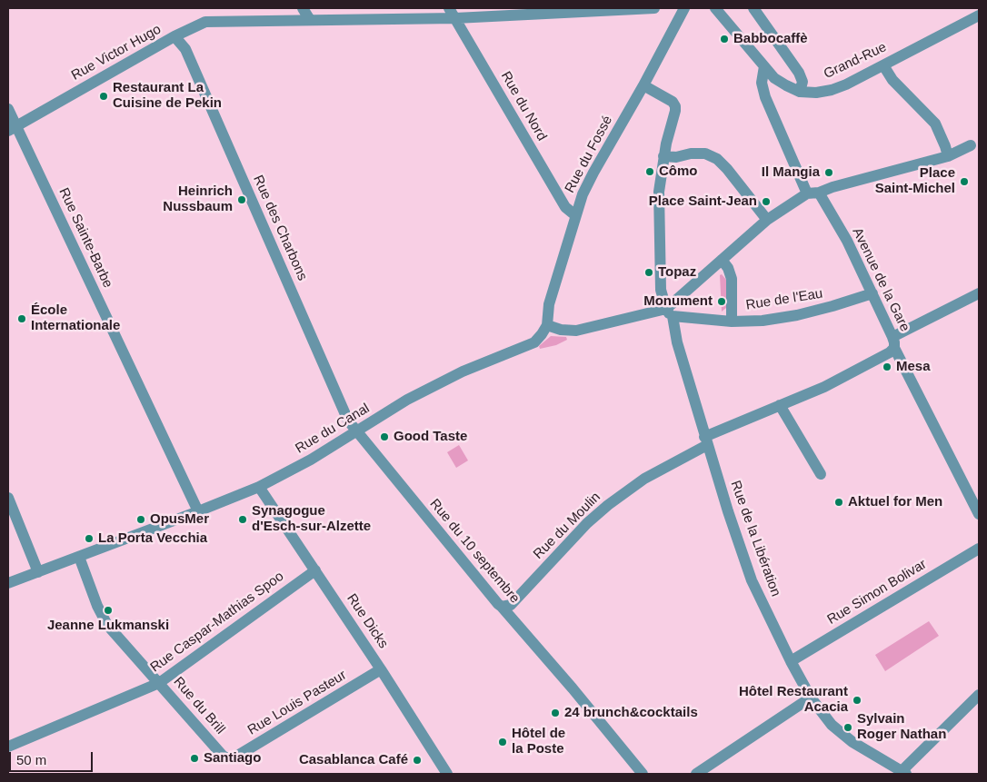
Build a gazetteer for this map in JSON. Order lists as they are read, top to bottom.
{
  "streets": {
    "street": [
      "Rue Victor Hugo",
      "Grand-Rue",
      "Rue du Nord",
      "Rue du Fossé",
      "Rue des Charbons",
      "Rue Sainte-Barbe",
      "Avenue de la Gare",
      "Rue de l'Eau",
      "Rue du Canal",
      "Rue du Moulin",
      "Rue de la Libération",
      "Rue du 10 septembre",
      "Rue Simon Bolivar",
      "Rue Dicks",
      "Rue Caspar-Mathias Spoo",
      "Rue Louis Pasteur",
      "Rue du Brill"
    ]
  },
  "crossings": [
    ["Rue Victor Hugo", "Rue du Nord"],
    ["Rue Victor Hugo", "Rue des Charbons"],
    ["Rue Victor Hugo", "Rue Sainte-Barbe"],
    ["Rue du Nord", "Rue du Fossé"],
    ["Rue du Fossé", "Rue du Canal"],
    ["Rue du Fossé", "Rue de la Libération"],
    ["Rue des Charbons", "Rue du Canal"],
    ["Rue des Charbons", "Rue du 10 septembre"],
    ["Rue Sainte-Barbe", "Rue du Canal"],
    ["Avenue de la Gare", "Rue de l'Eau"],
    ["Avenue de la Gare", "Rue du Moulin"],
    ["Rue de l'Eau", "Rue de la Libération"],
    ["Rue du Canal", "Rue du 10 septembre"],
    ["Rue du Canal", "Rue Dicks"],
    ["Rue du Canal", "Rue du Brill"],
    ["Rue du Moulin", "Rue de la Libération"],
    ["Rue du Moulin", "Rue du 10 septembre"],
    ["Rue de la Libération", "Rue Simon Bolivar"],
    ["Rue Dicks", "Rue Caspar-Mathias Spoo"],
    ["Rue Dicks", "Rue Louis Pasteur"],
    ["Rue Caspar-Mathias Spoo", "Rue du Brill"],
    ["Rue Louis Pasteur", "Rue du Brill"]
  ],
  "places": [
    "Babbocaffè",
    "Restaurant La Cuisine de Pekin",
    "Cômo",
    "Il Mangia",
    "Place Saint-Michel",
    "Heinrich Nussbaum",
    "Place Saint-Jean",
    "Topaz",
    "Monument",
    "École Internationale",
    "Mesa",
    "Good Taste",
    "Aktuel for Men",
    "OpusMer",
    "Synagogue d'Esch-sur-Alzette",
    "La Porta Vecchia",
    "Jeanne Lukmanski",
    "Hôtel Restaurant Acacia",
    "24 brunch&cocktails",
    "Sylvain Roger Nathan",
    "Hôtel de la Poste",
    "Santiago",
    "Casablanca Café"
  ],
  "scale_bar": "50 m"
}
